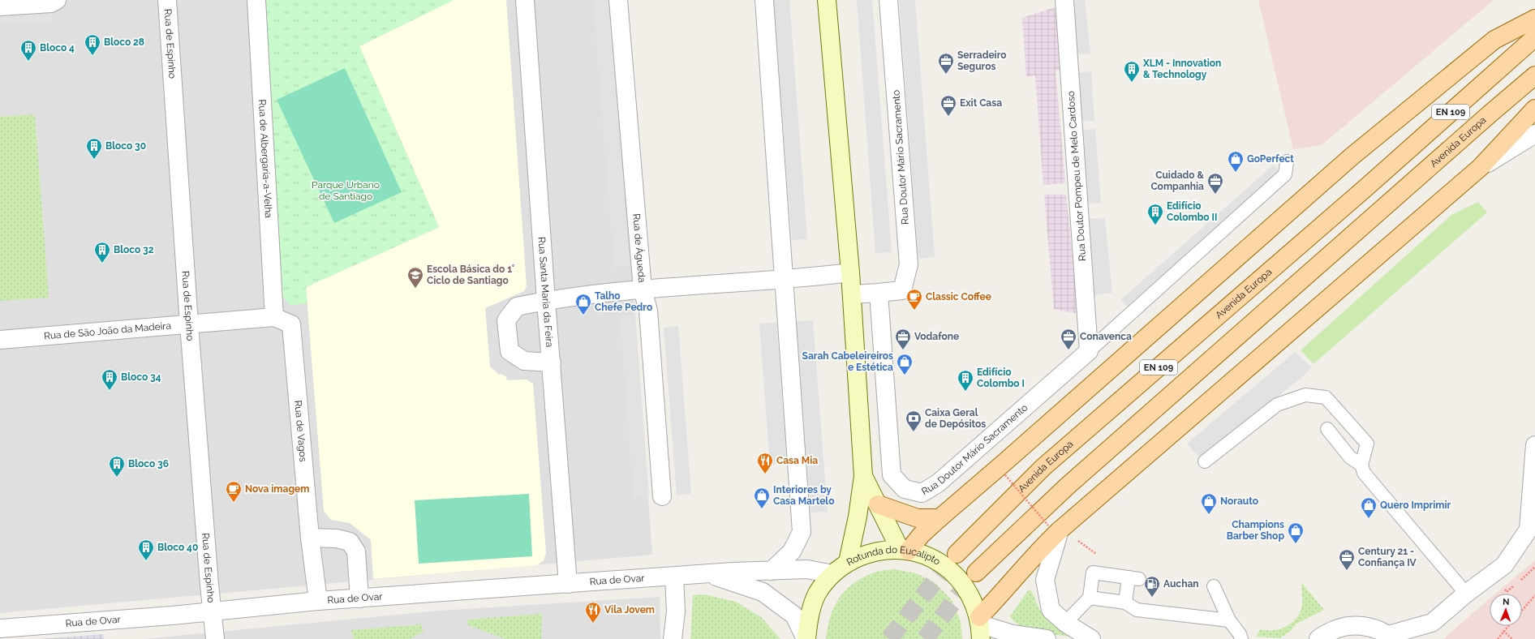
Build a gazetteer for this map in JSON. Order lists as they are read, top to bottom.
{
  "streets": {
    "main road": ["EN 109", "Avenida Europa"],
    "street": [
      "Rua de Espinho",
      "Rua Doutor Mário Sacramento",
      "Rua de Albergaria-a-Velha",
      "Rua Doutor Pompeu de Melo Cardoso",
      "Rua de Águeda",
      "Rua Santa Maria da Feira",
      "Rua de São João da Madeira",
      "Rua de Vagos",
      "Rotunda do Eucalipto",
      "Rua de Ovar"
    ]
  },
  "crossings": [
    ["Rua de Espinho", "Rua de São João da Madeira"],
    ["Rua de Espinho", "Rua de Ovar"],
    ["Rua Doutor Mário Sacramento", "Rua Doutor Pompeu de Melo Cardoso"],
    ["Rua de Albergaria-a-Velha", "Rua de São João da Madeira"],
    ["Rua Santa Maria da Feira", "Rua de Ovar"],
    ["Rua de São João da Madeira", "Rua de Vagos"],
    ["Rua de Vagos", "Rua de Ovar"],
    ["Rotunda do Eucalipto", "Rua de Ovar"]
  ],
  "parks": ["Parque Urbano de Santiago"],
  "places": {
    "building": [
      "Bloco 28",
      "Bloco 4",
      "XLM - Innovation & Technology",
      "Bloco 30",
      "Edifício Colombo II",
      "Bloco 32",
      "Bloco 34",
      "Edifício Colombo I",
      "Bloco 36",
      "Bloco 40"
    ],
    "office": [
      "Serradeiro Seguros",
      "Exit Casa",
      "Cuidado & Companhia",
      "Vodafone",
      "Conavenca",
      "Century 21 - Confiança IV"
    ],
    "shop": [
      "GoPerfect",
      "Talho Chefe Pedro",
      "Sarah Cabeleireiros e Estética",
      "Interiores by Casa Martelo",
      "Norauto",
      "Quero Imprimir",
      "Champions Barber Shop"
    ],
    "school or university": ["Escola Básica do 1° Ciclo de Santiago"],
    "cafe": ["Classic Coffee", "Nova imagem"],
    "bank": ["Caixa Geral de Depósitos"],
    "restaurant": ["Casa Mia", "Vila Jovem"],
    "fuel station": ["Auchan"]
  },
  "north": "top"
}
